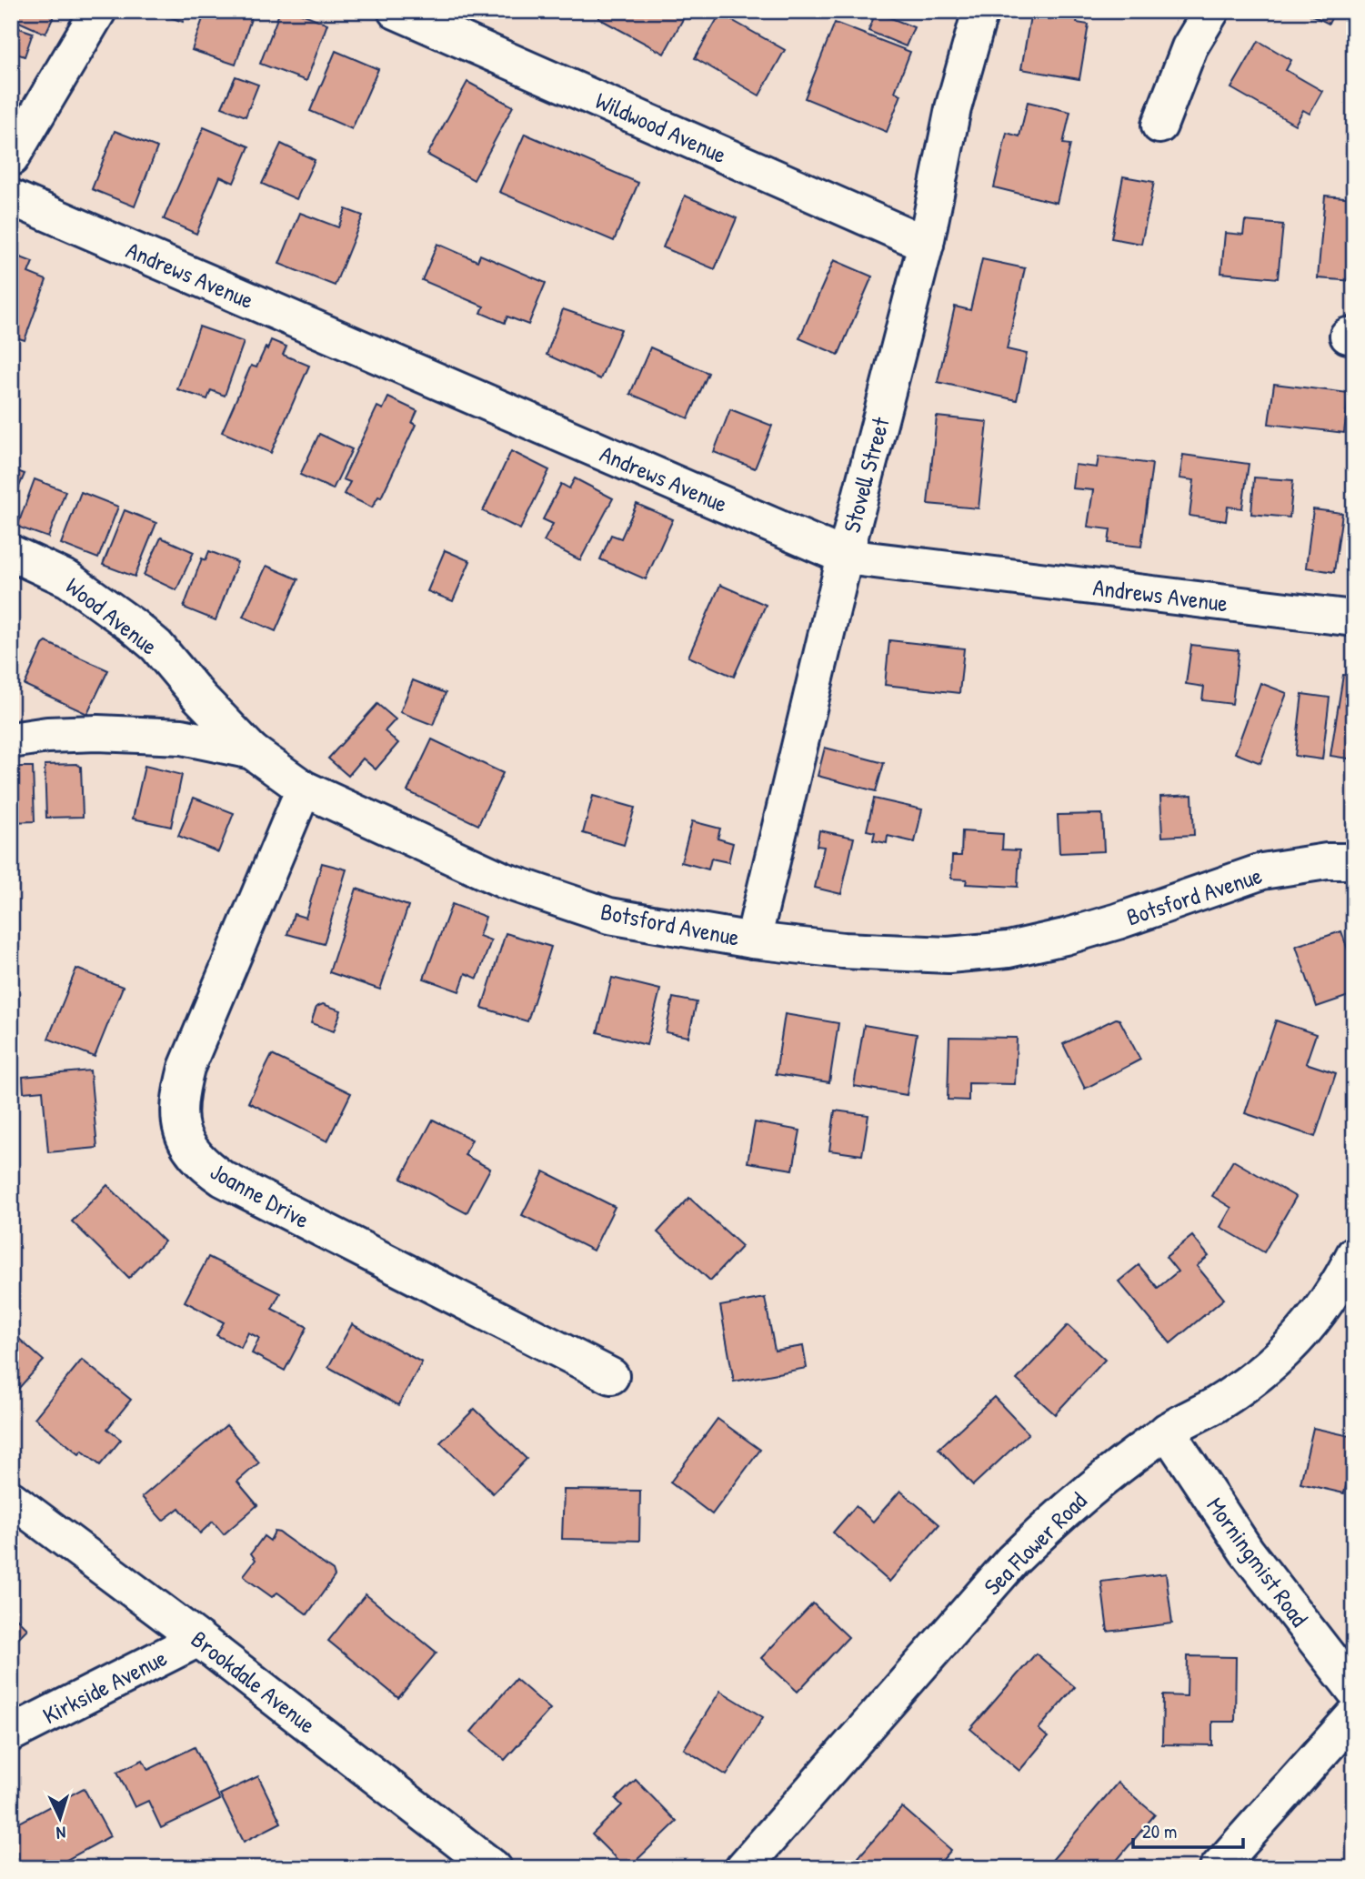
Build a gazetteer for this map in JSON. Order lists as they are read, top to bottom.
{
  "streets": {
    "street": [
      "Wildwood Avenue",
      "Andrews Avenue",
      "Stovell Street",
      "Wood Avenue",
      "Botsford Avenue",
      "Joanne Drive",
      "Sea Flower Road",
      "Morningmist Road",
      "Brookdale Avenue",
      "Kirkside Avenue"
    ]
  },
  "crossings": [
    ["Wildwood Avenue", "Stovell Street"],
    ["Andrews Avenue", "Stovell Street"],
    ["Stovell Street", "Botsford Avenue"],
    ["Wood Avenue", "Botsford Avenue"],
    ["Botsford Avenue", "Joanne Drive"],
    ["Sea Flower Road", "Morningmist Road"],
    ["Brookdale Avenue", "Kirkside Avenue"]
  ],
  "scale_bar": "20 m",
  "north": "bottom"
}
